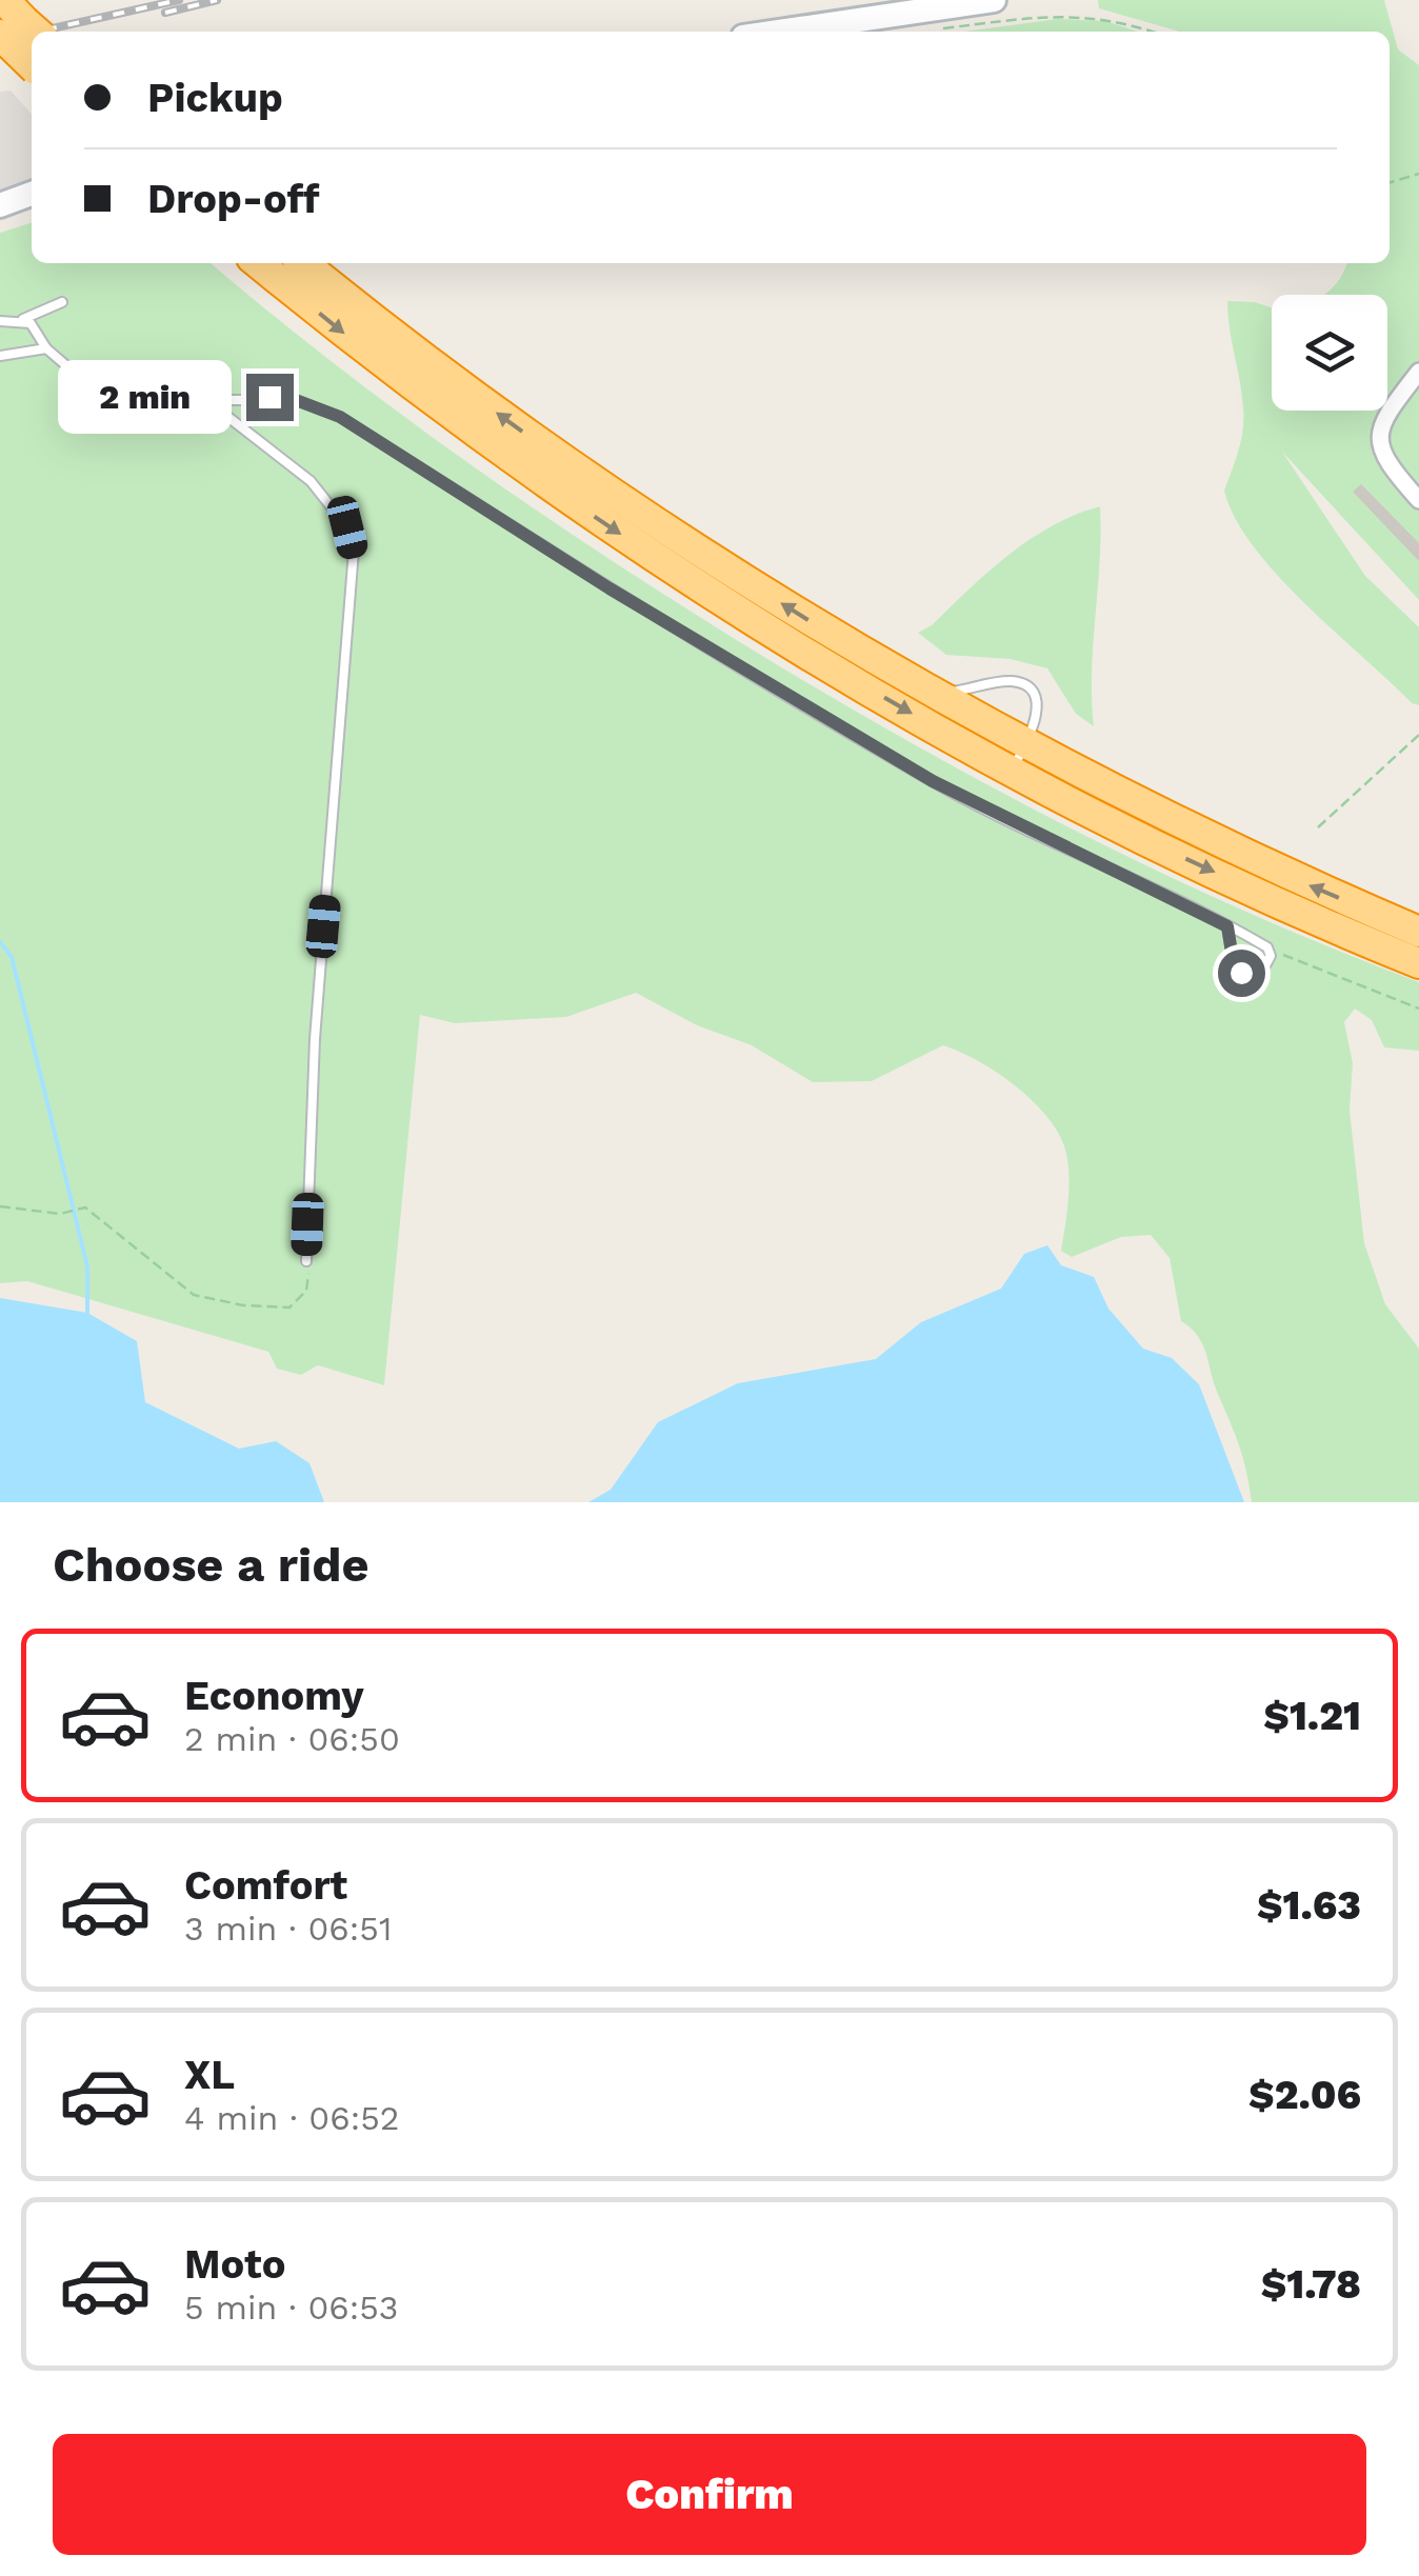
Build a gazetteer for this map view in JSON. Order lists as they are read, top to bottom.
{
  "page": {
    "banner": ["Pickup", "Drop-off"],
    "bubble": "2 min",
    "heading": "Choose a ride",
    "list": [
      {
        "name": "Economy",
        "note": "2 min · 06:50",
        "value": "$1.21"
      },
      {
        "name": "Comfort",
        "note": "3 min · 06:51",
        "value": "$1.63"
      },
      {
        "name": "XL",
        "note": "4 min · 06:52",
        "value": "$2.06"
      },
      {
        "name": "Moto",
        "note": "5 min · 06:53",
        "value": "$1.78"
      }
    ],
    "buttons": "Confirm"
  }
}
